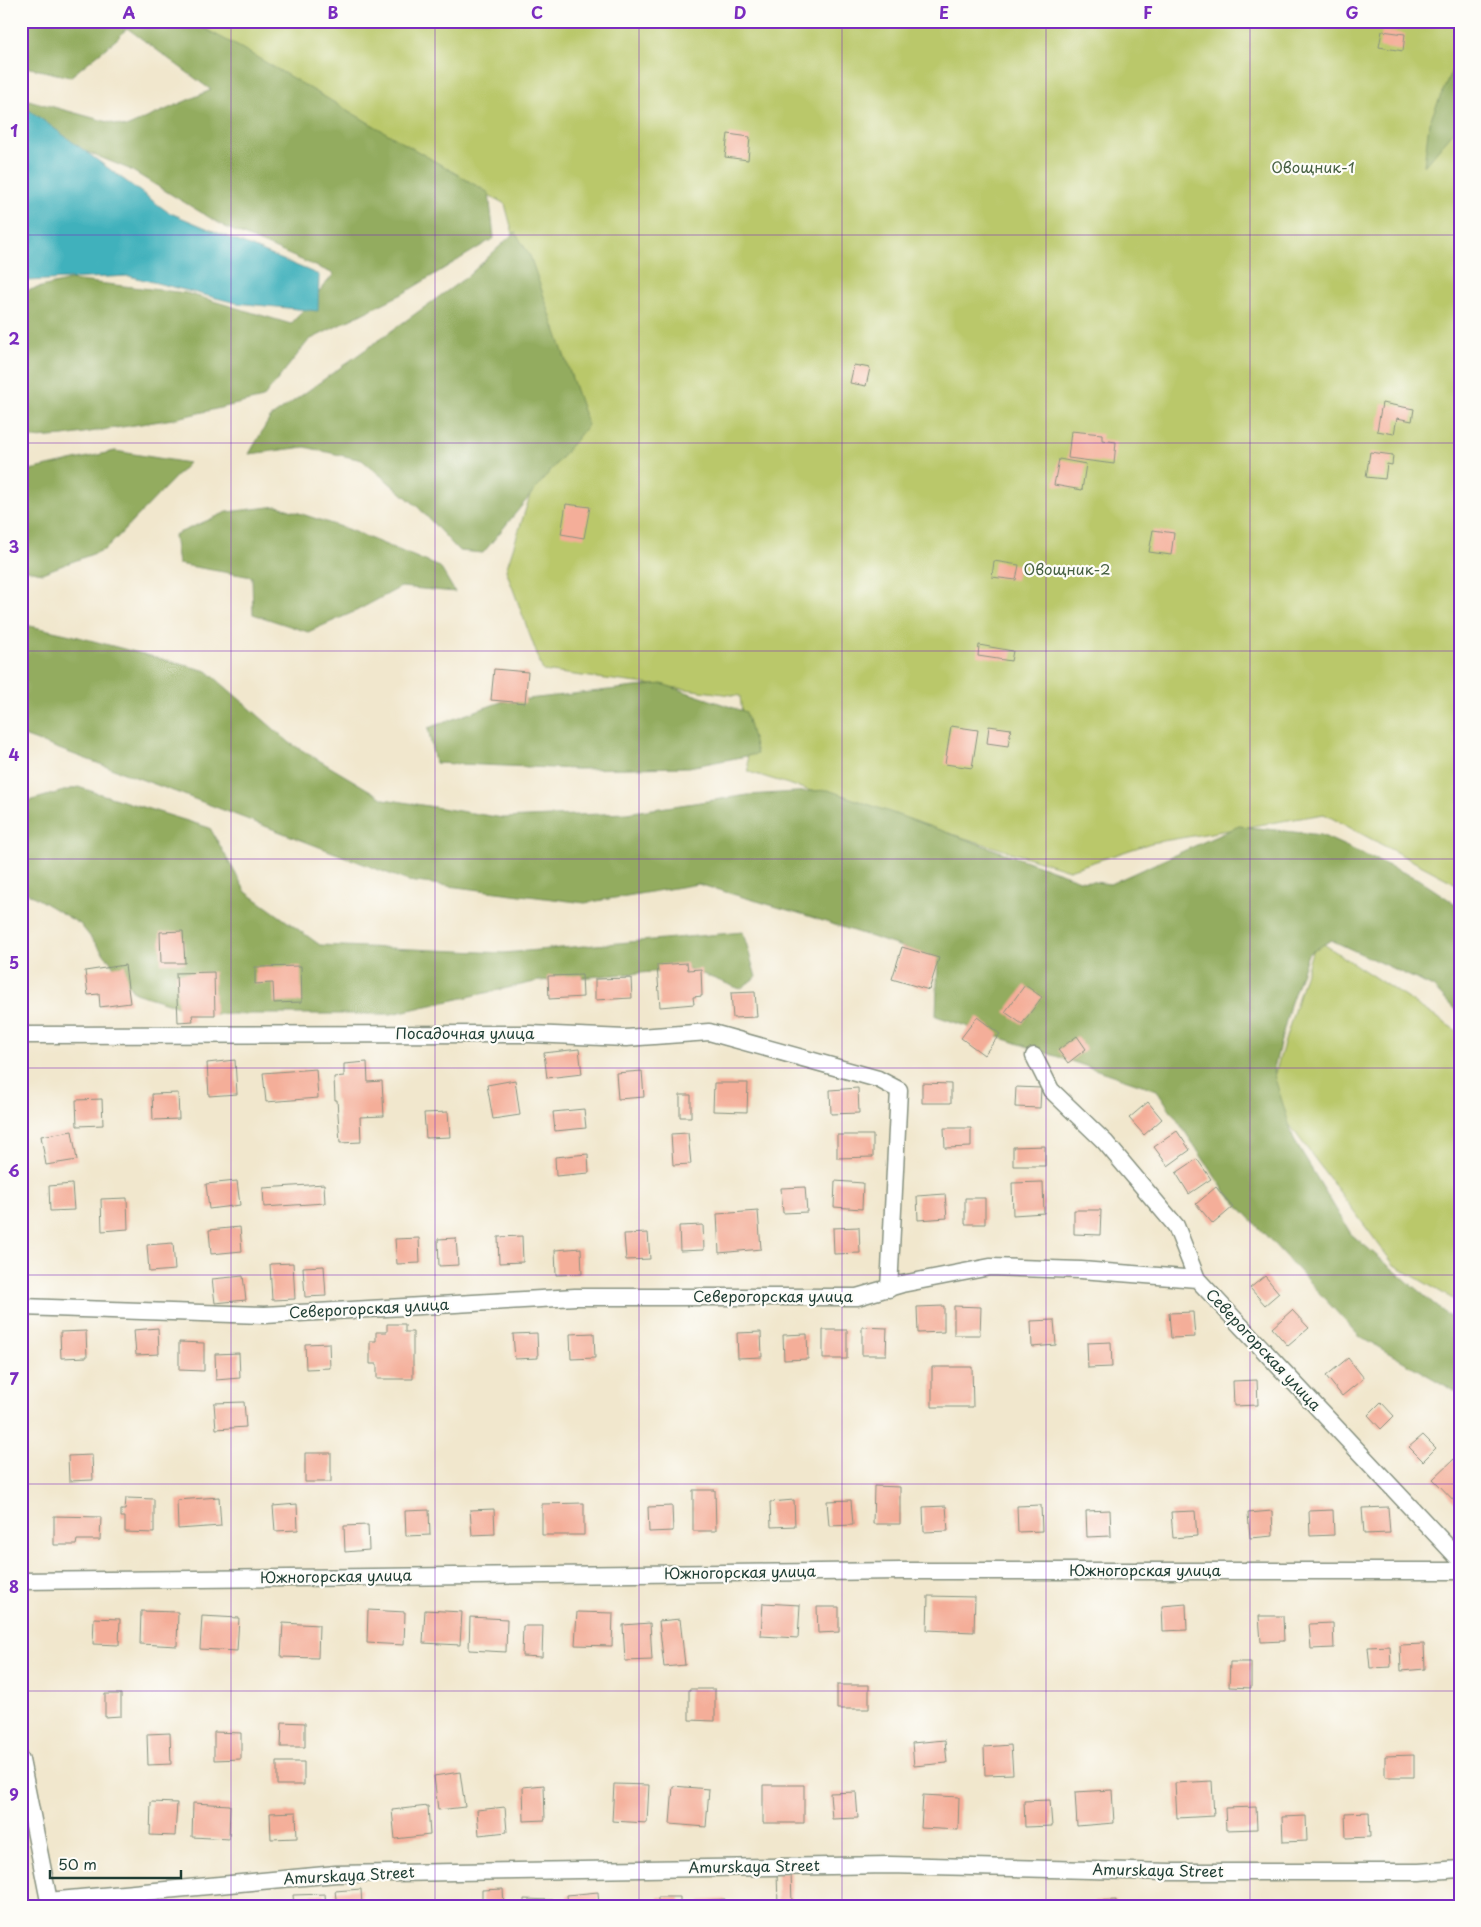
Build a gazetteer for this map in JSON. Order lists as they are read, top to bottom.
{
  "streets": {
    "street": [
      "Посадочная улица",
      "Северогорская улица",
      "Южногорская улица",
      "Amurskaya Street"
    ]
  },
  "crossings": [
    ["Посадочная улица", "Северогорская улица"]
  ],
  "parks": ["Овощник-1", "Овощник-2"],
  "scale_bar": "50 m",
  "grid": {
    "columns": [
      "A",
      "B",
      "C",
      "D",
      "E",
      "F",
      "G"
    ],
    "rows": [
      "1",
      "2",
      "3",
      "4",
      "5",
      "6",
      "7",
      "8",
      "9"
    ]
  }
}
